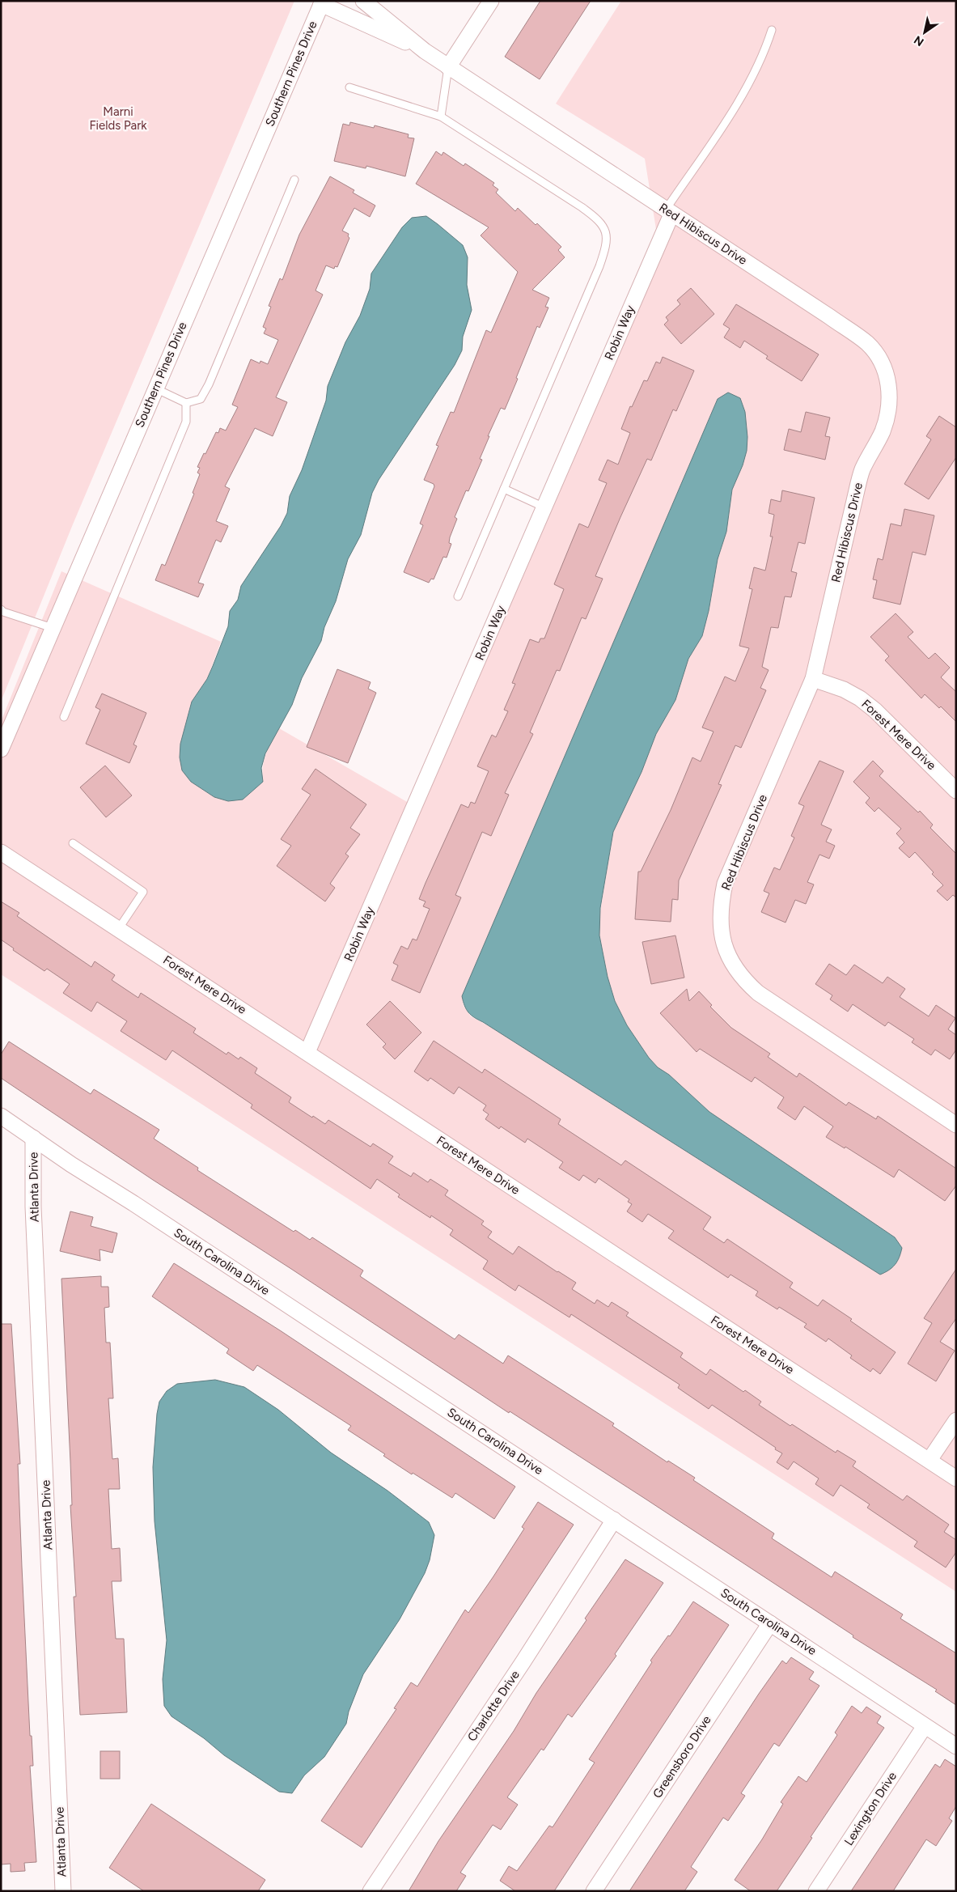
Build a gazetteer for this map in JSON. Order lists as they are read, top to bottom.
{
  "streets": {
    "street": [
      "Southern Pines Drive",
      "Red Hibiscus Drive",
      "Robin Way",
      "Forest Mere Drive",
      "Atlanta Drive",
      "South Carolina Drive",
      "Charlotte Drive",
      "Greensboro Drive",
      "Lexington Drive"
    ]
  },
  "crossings": [
    ["Southern Pines Drive", "Red Hibiscus Drive"],
    ["Red Hibiscus Drive", "Robin Way"],
    ["Red Hibiscus Drive", "Forest Mere Drive"],
    ["Robin Way", "Forest Mere Drive"],
    ["Atlanta Drive", "South Carolina Drive"],
    ["South Carolina Drive", "Charlotte Drive"],
    ["South Carolina Drive", "Greensboro Drive"],
    ["South Carolina Drive", "Lexington Drive"]
  ],
  "parks": ["Marni Fields Park"],
  "north": "bottom left"
}
